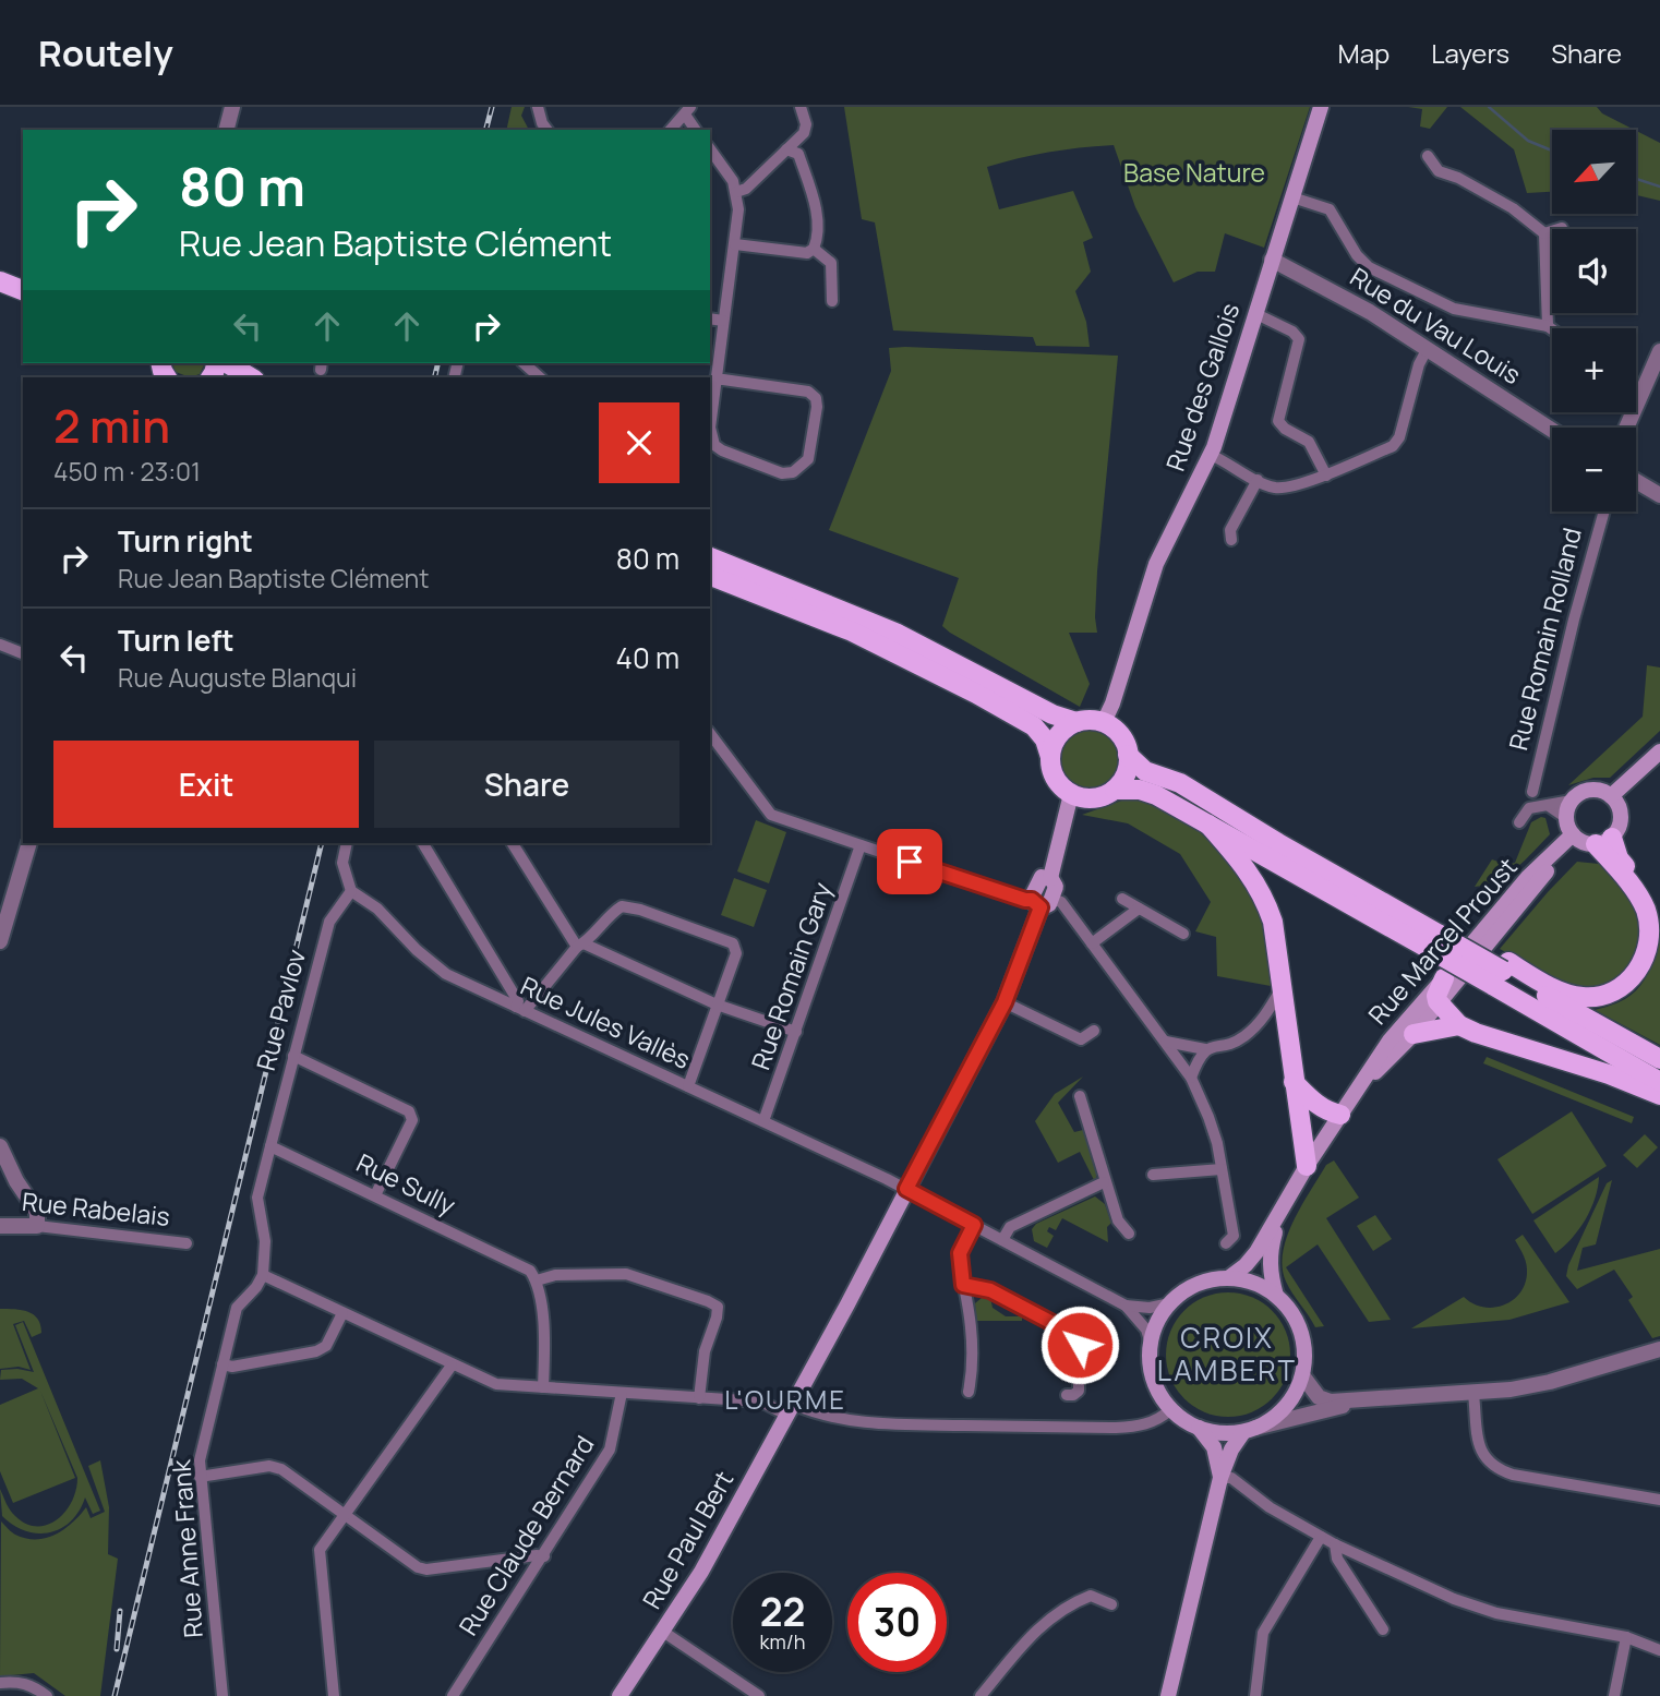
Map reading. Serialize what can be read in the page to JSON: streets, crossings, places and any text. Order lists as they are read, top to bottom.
{
  "streets": {
    "main road": ["Rue des Gallois", "Rue Marcel Proust", "Rue Paul Bert"],
    "street": [
      "Rue du Vau Louis",
      "Rue Romain Rolland",
      "Rue Romain Gary",
      "Rue Pavlov",
      "Rue Jules Vallès",
      "Rue Sully",
      "Rue Rabelais",
      "Rue Claude Bernard",
      "Rue Anne Frank"
    ]
  },
  "crossings": [
    ["Rue du Vau Louis", "Rue des Gallois"],
    ["Rue Romain Gary", "Rue Jules Vallès"],
    ["Rue Pavlov", "Rue Jules Vallès"],
    ["Rue Pavlov", "Rue Sully"],
    ["Rue Jules Vallès", "Rue Paul Bert"]
  ],
  "districts": ["CROIX LAMBERT", "L'OURME"],
  "parks": ["Base Nature"],
  "north": "bottom left",
  "page": {
    "header": "Routely",
    "nav": ["Map", "Layers", "Share"],
    "map_buttons": ["+", "−"],
    "turn": ["80 m", "Rue Jean Baptiste Clément"],
    "heading": ["2 min", "450 m · 23:01"],
    "list": [
      {
        "name": "Turn right",
        "note": "Rue Jean Baptiste Clément",
        "value": "80 m"
      },
      {
        "name": "Turn left",
        "note": "Rue Auguste Blanqui",
        "value": "40 m"
      }
    ],
    "buttons": ["Exit", "Share"],
    "speed": "22 km/h",
    "limit": "30"
  }
}
